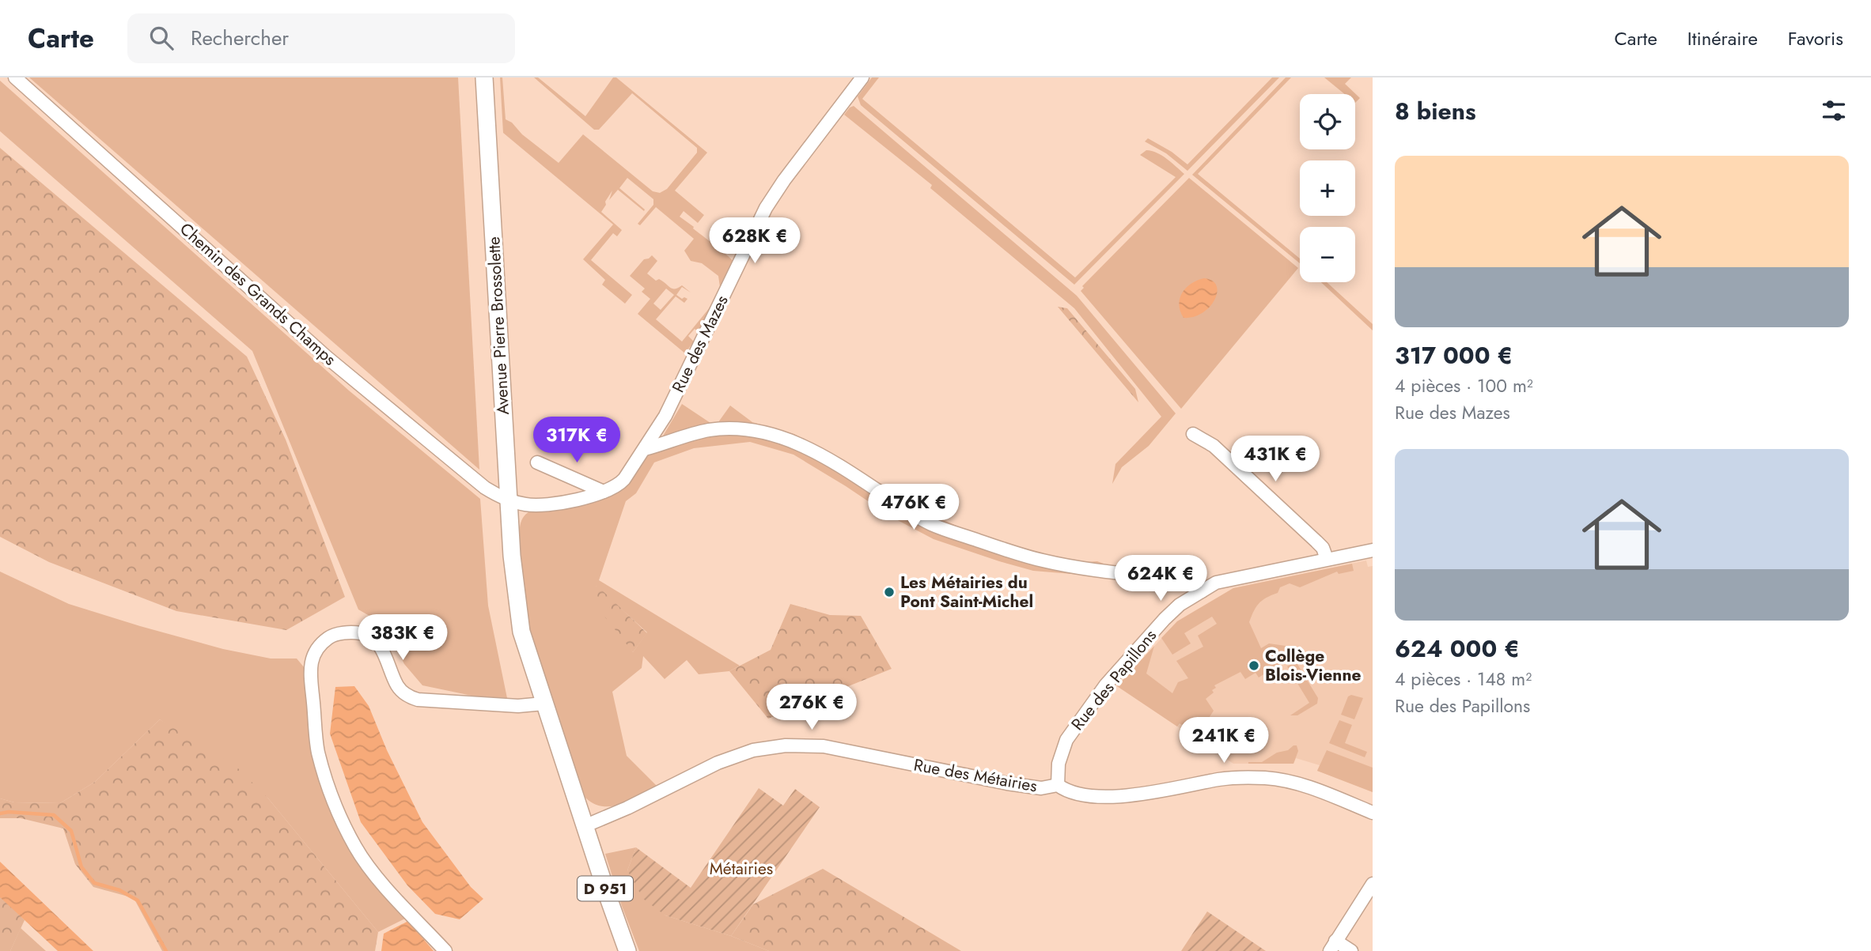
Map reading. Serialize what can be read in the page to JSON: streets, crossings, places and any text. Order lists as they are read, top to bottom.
{
  "streets": {
    "main road": ["Avenue Pierre Brossolette", "D 951"],
    "street": [
      "Chemin des Grands Champs",
      "Rue des Mazes",
      "Rue des Papillons",
      "Rue des Métairies"
    ]
  },
  "crossings": [
    ["Chemin des Grands Champs", "Avenue Pierre Brossolette"],
    ["Chemin des Grands Champs", "Rue des Mazes"],
    ["Avenue Pierre Brossolette", "Rue des Mazes"],
    ["Avenue Pierre Brossolette", "D 951"],
    ["Rue des Papillons", "Rue des Métairies"],
    ["Rue des Métairies", "D 951"]
  ],
  "parks": ["Métairies"],
  "places": ["Les Métairies du Pont Saint-Michel", "Collège Blois-Vienne"],
  "page": {
    "header": "Carte",
    "search": "Rechercher",
    "nav": ["Carte", "Itinéraire", "Favoris"],
    "heading": "8 biens",
    "map_buttons": ["+", "−"],
    "list": [
      {
        "name": "317 000 €",
        "note": "4 pièces · 100 m² · Rue des Mazes"
      },
      {
        "name": "624 000 €",
        "note": "4 pièces · 148 m² · Rue des Papillons"
      }
    ],
    "price": [
      "628K €",
      "317K €",
      "431K €",
      "476K €",
      "624K €",
      "383K €",
      "276K €",
      "241K €"
    ]
  }
}
